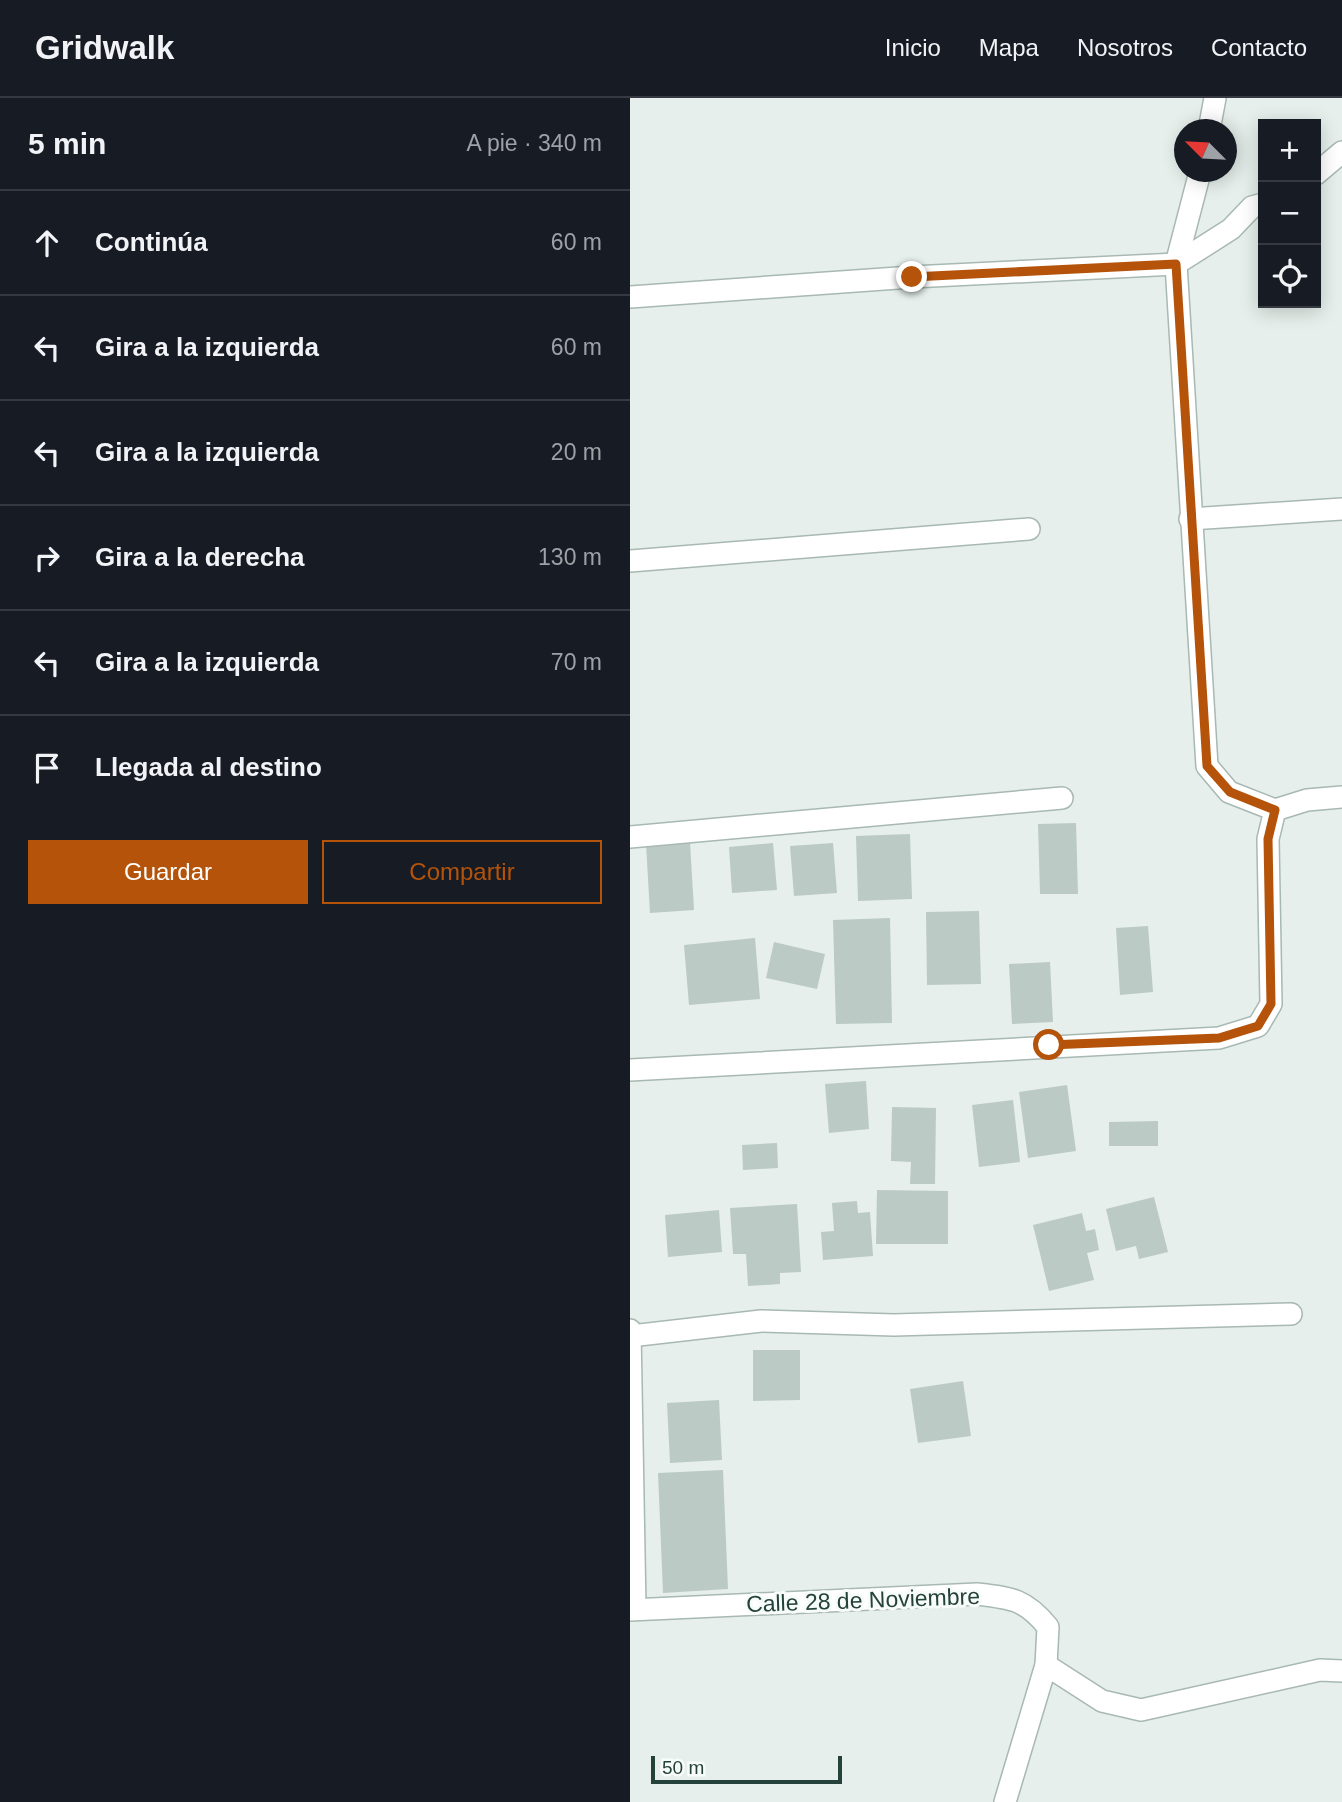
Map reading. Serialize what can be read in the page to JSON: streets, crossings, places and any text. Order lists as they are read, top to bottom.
{
  "streets": {
    "street": ["Calle 28 de Noviembre"]
  },
  "scale_bar": "50 m",
  "north": "top left",
  "page": {
    "header": "Gridwalk",
    "nav": [
      "Inicio",
      "Mapa",
      "Nosotros",
      "Contacto"
    ],
    "heading": ["5 min", "A pie · 340 m"],
    "map_buttons": ["+", "−"],
    "list": [
      ["Continúa", "60 m"],
      ["Gira a la izquierda", "60 m"],
      ["Gira a la izquierda", "20 m"],
      ["Gira a la derecha", "130 m"],
      ["Gira a la izquierda", "70 m"],
      "Llegada al destino"
    ],
    "buttons": ["Guardar", "Compartir"],
    "scale": "50 m"
  }
}
